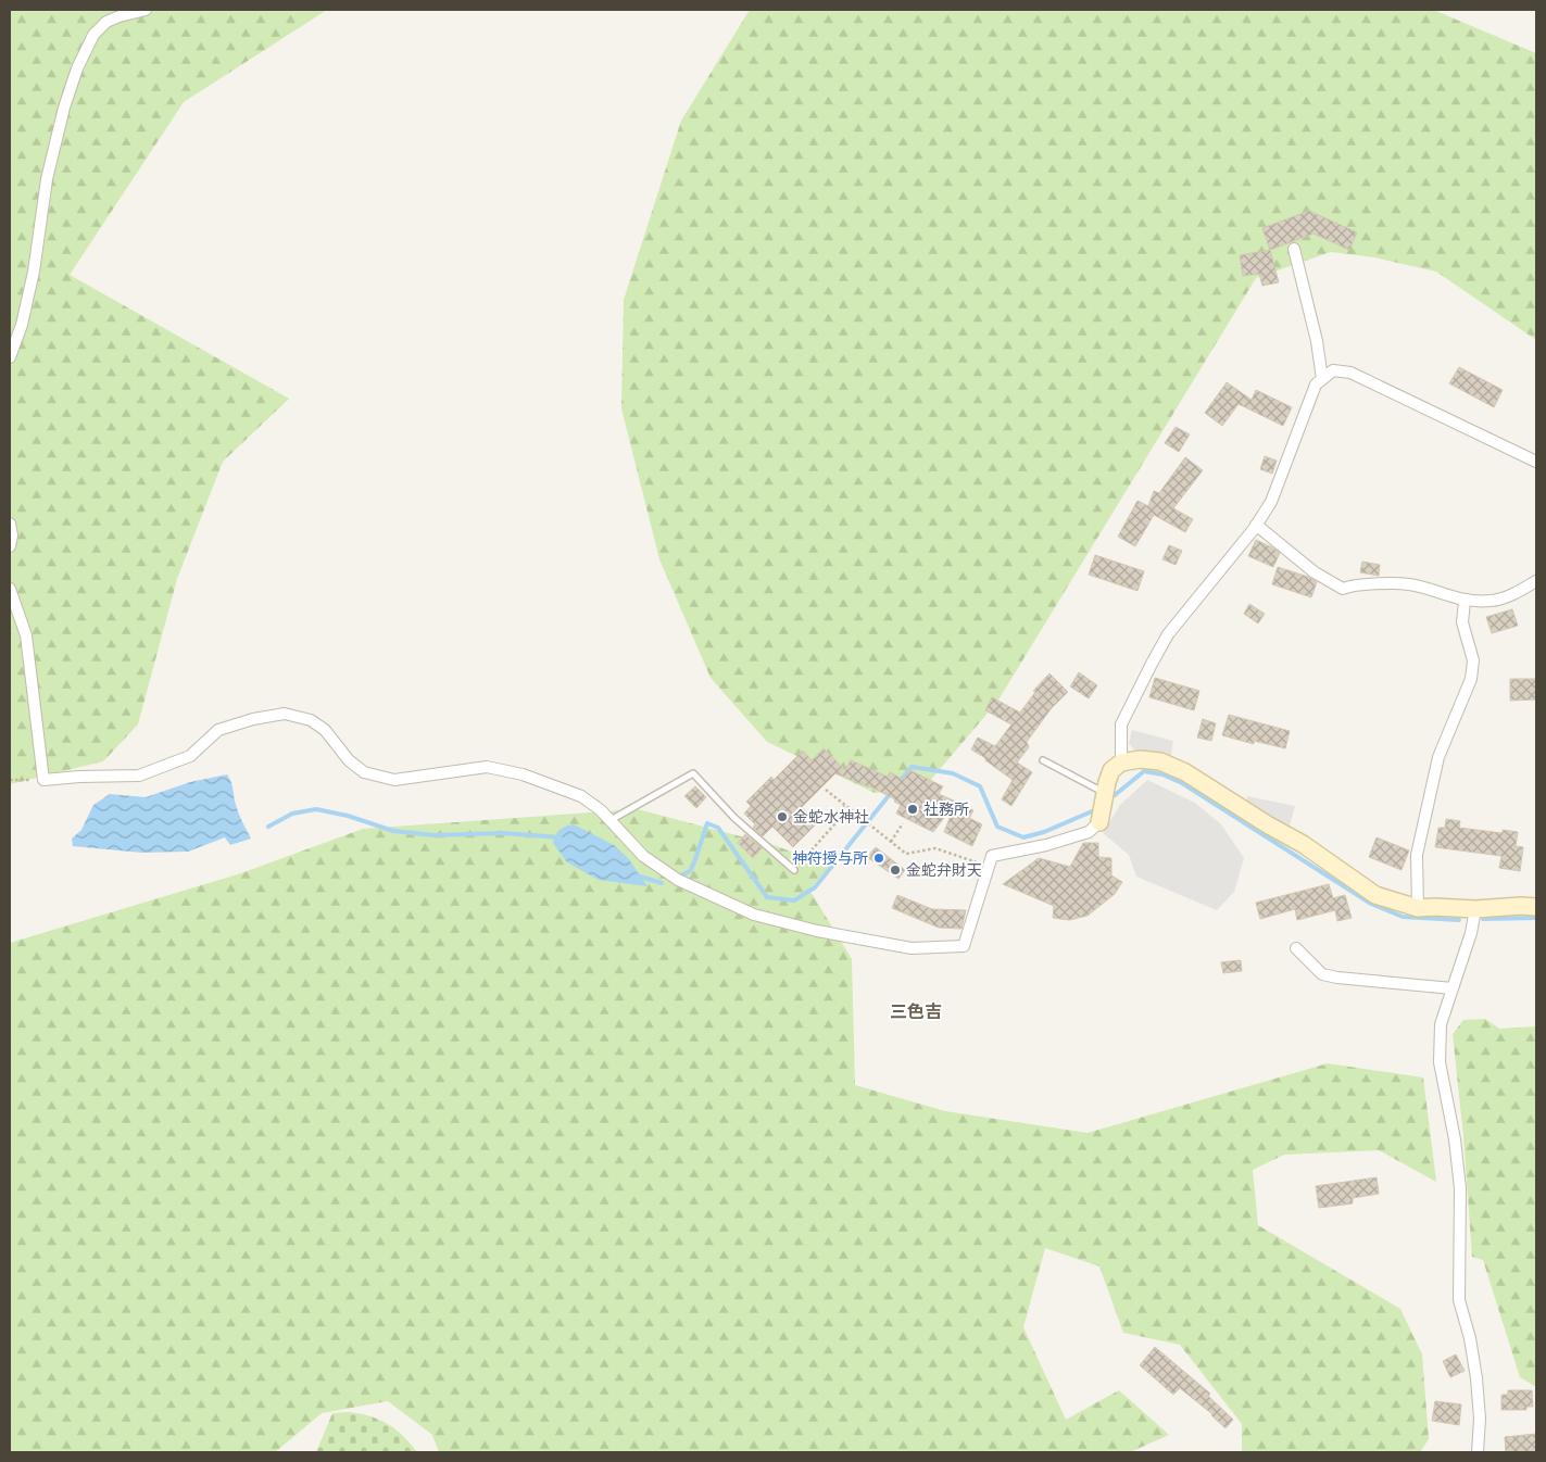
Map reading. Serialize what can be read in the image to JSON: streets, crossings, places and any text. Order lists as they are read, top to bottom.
{
  "districts": ["三色吉"],
  "places": [
    "社務所",
    "金蛇水神社",
    "神符授与所",
    "金蛇弁財天"
  ]
}
